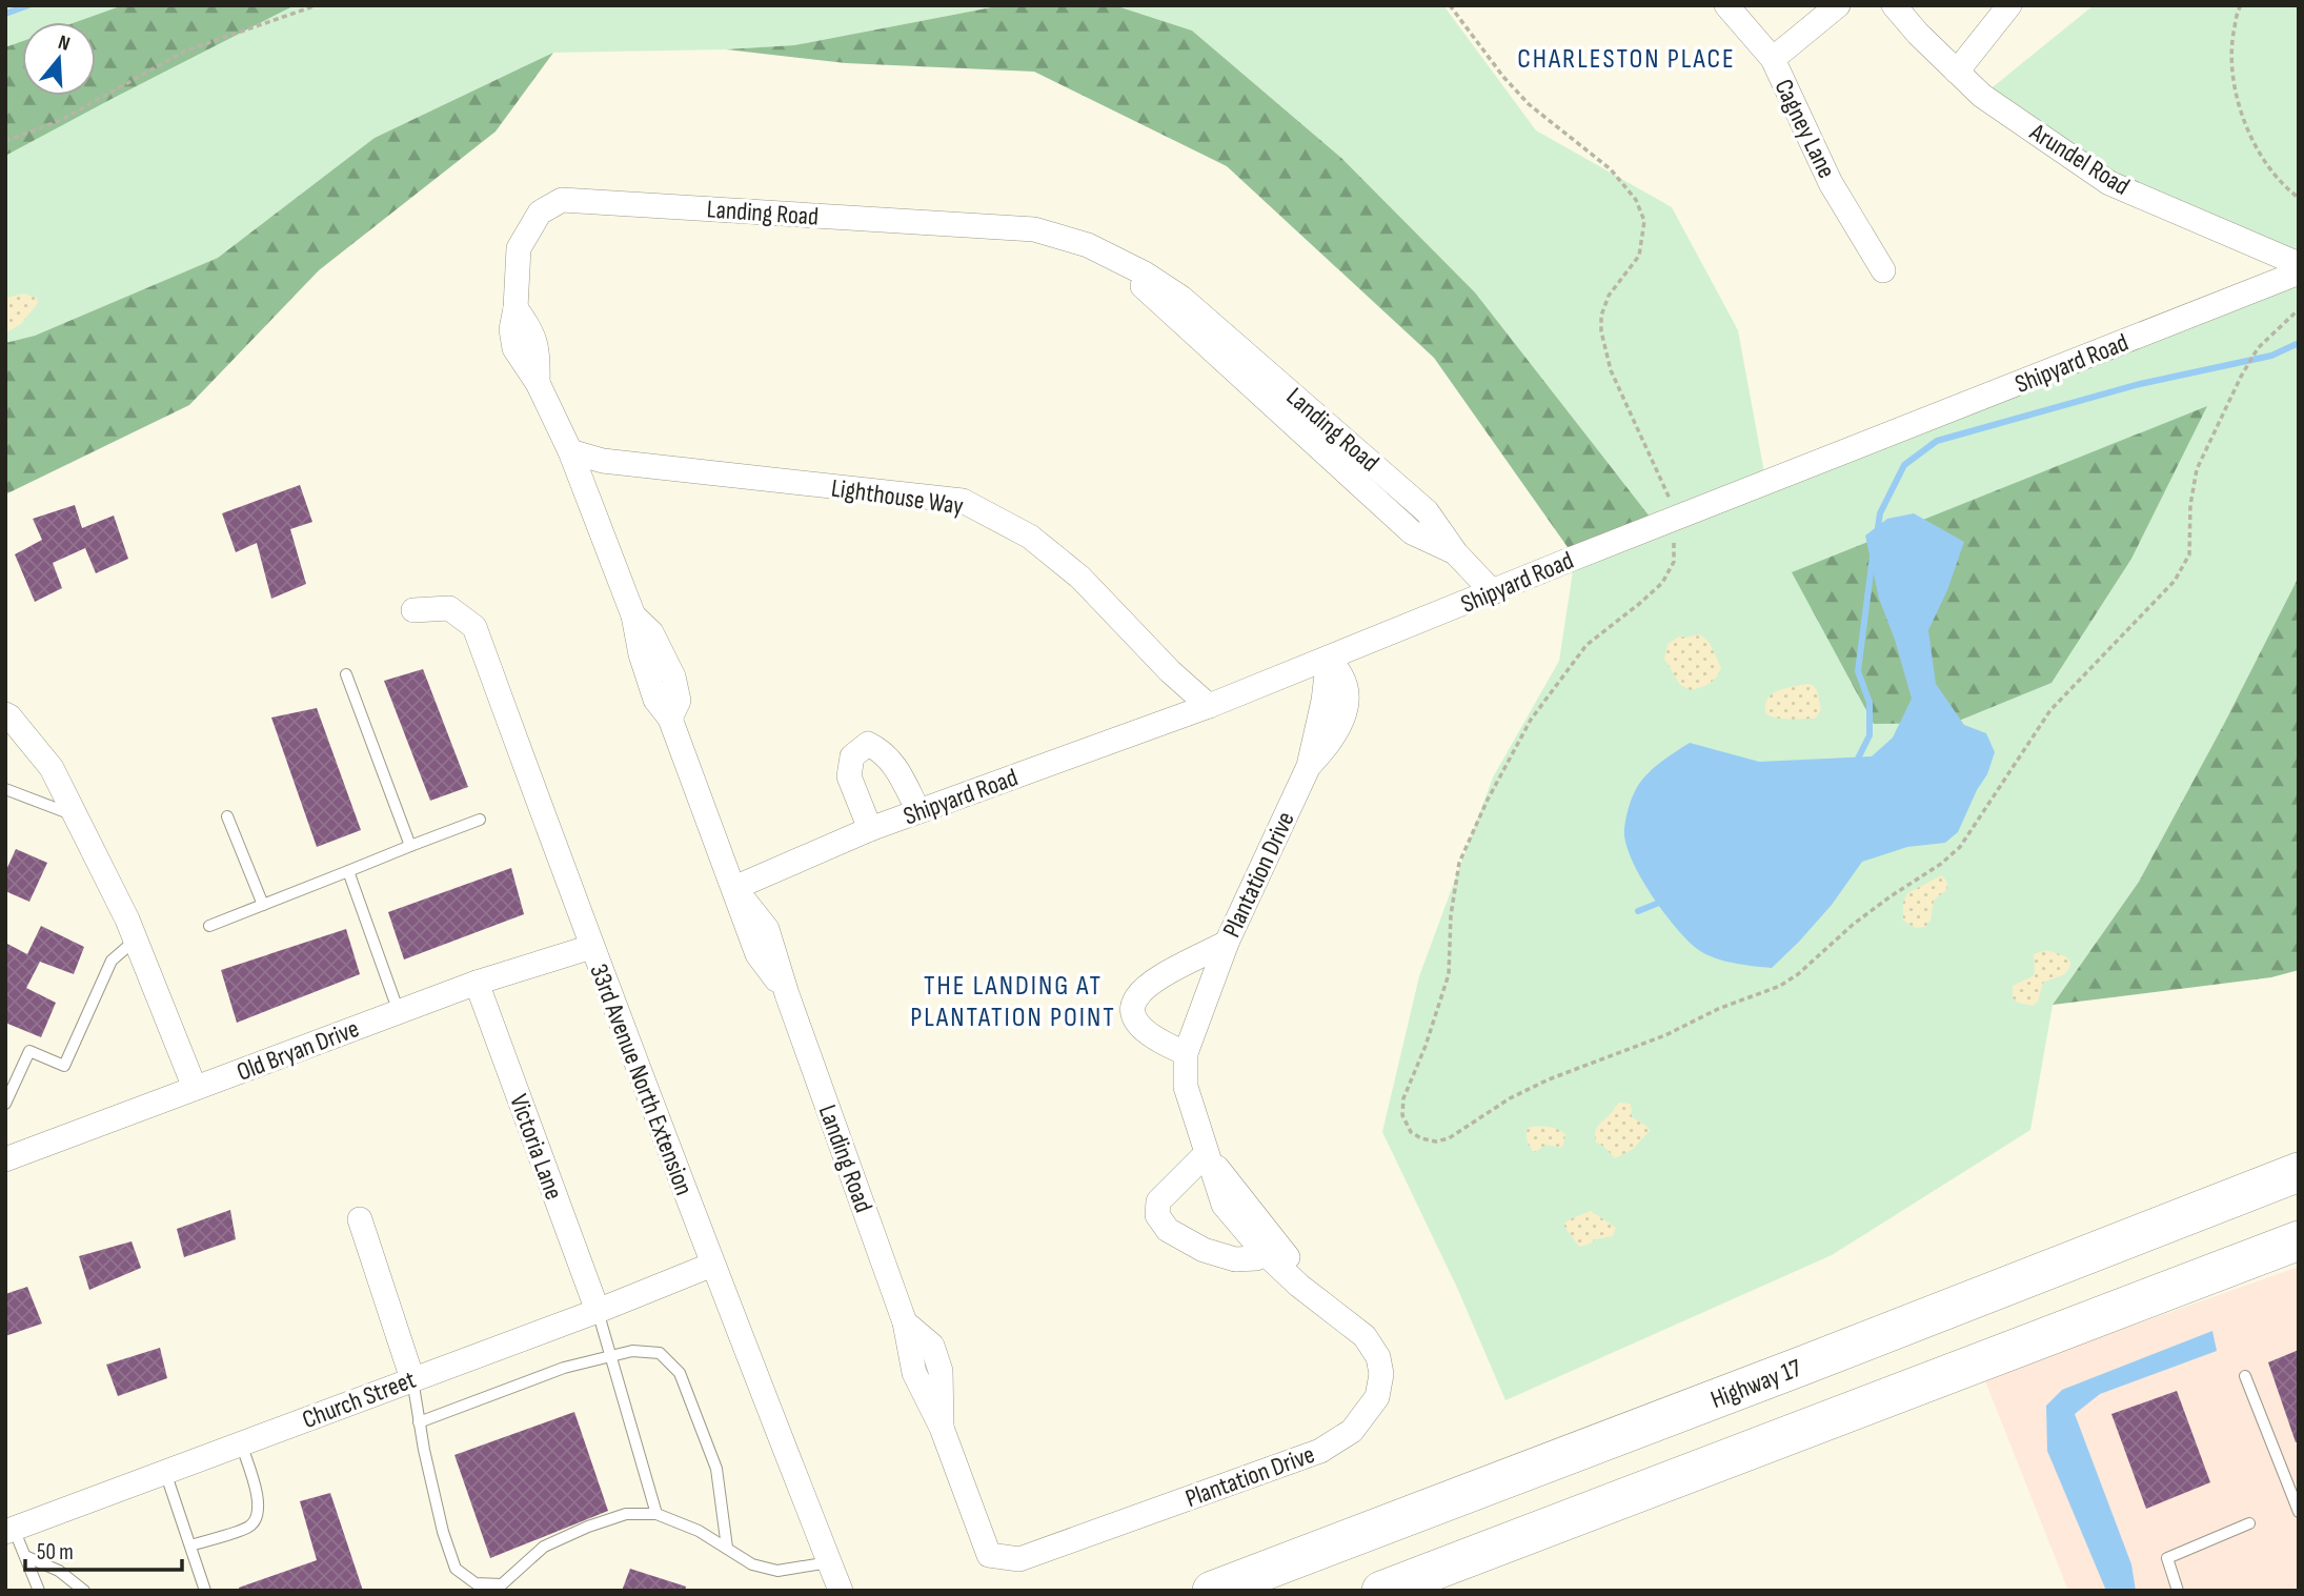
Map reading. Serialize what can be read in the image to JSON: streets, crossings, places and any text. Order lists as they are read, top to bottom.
{
  "streets": {
    "highway": ["Highway 17"],
    "street": [
      "Cagney Lane",
      "Arundel Road",
      "Landing Road",
      "Shipyard Road",
      "Lighthouse Way",
      "Plantation Drive",
      "Old Bryan Drive",
      "33rd Avenue North Extension",
      "Victoria Lane",
      "Church Street"
    ]
  },
  "crossings": [
    ["Landing Road", "Shipyard Road"],
    ["Landing Road", "Lighthouse Way"],
    ["Landing Road", "Plantation Drive"],
    ["Shipyard Road", "Lighthouse Way"],
    ["Shipyard Road", "Plantation Drive"],
    ["Old Bryan Drive", "33rd Avenue North Extension"],
    ["Old Bryan Drive", "Victoria Lane"],
    ["33rd Avenue North Extension", "Church Street"],
    ["Victoria Lane", "Church Street"]
  ],
  "districts": ["CHARLESTON PLACE", "THE LANDING AT PLANTATION POINT"],
  "scale_bar": "50 m",
  "north": "top"
}
